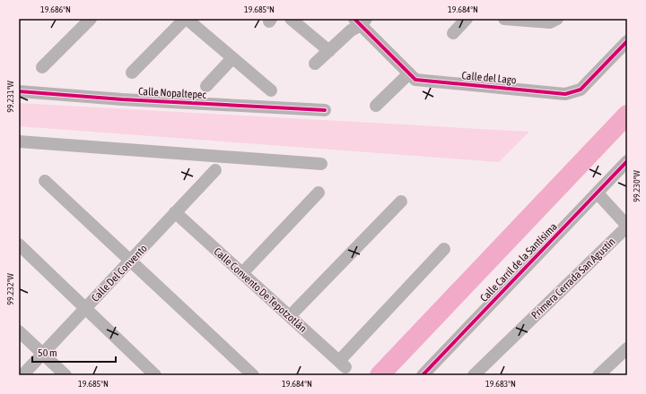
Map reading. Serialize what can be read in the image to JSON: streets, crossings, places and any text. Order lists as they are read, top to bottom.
{
  "streets": {
    "street": [
      "Calle del Lago",
      "Calle Nopaltepec",
      "Calle Carril de la Santísima",
      "Calle Del Convento",
      "Primera Cerrada San Agustín",
      "Calle Convento De Tepotzotlán"
    ]
  },
  "crossings": [
    ["Calle Del Convento", "Calle Convento De Tepotzotlán"]
  ],
  "scale_bar": "50 m",
  "coordinates": [
    "19.686°N",
    "19.685°N",
    "19.684°N",
    "99.231°W",
    "99.230°W",
    "99.232°W",
    "19.683°N"
  ]
}
